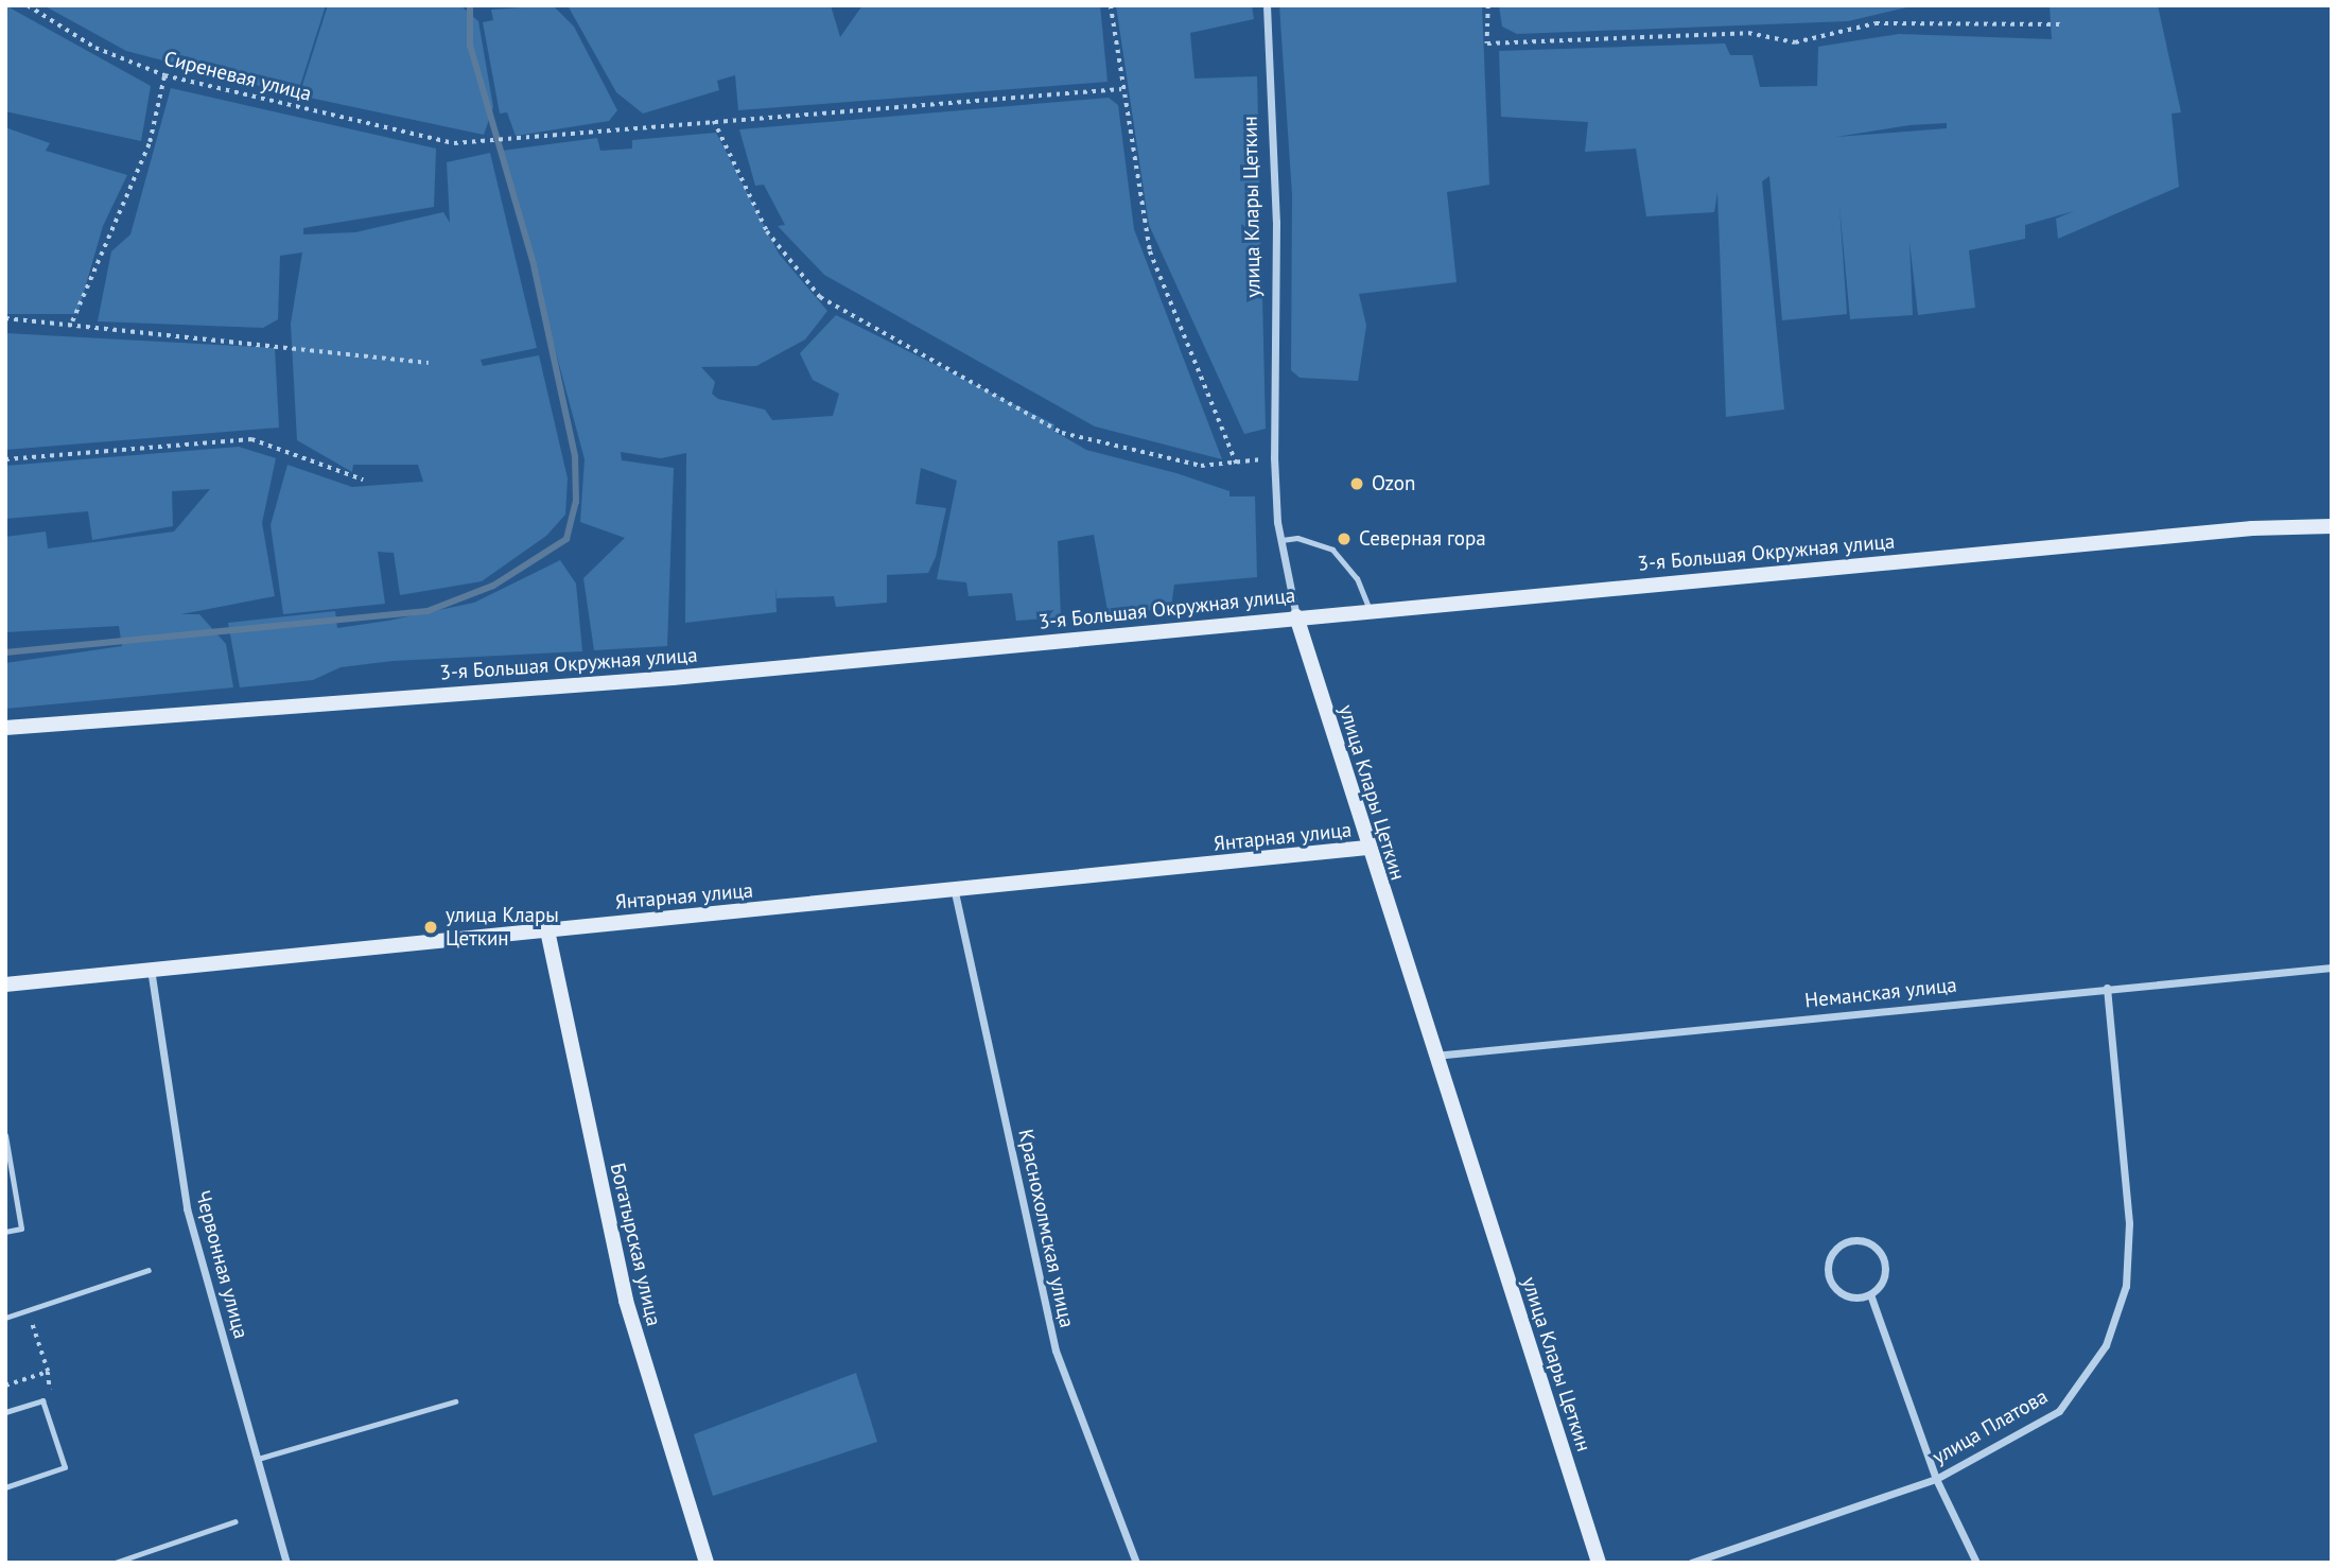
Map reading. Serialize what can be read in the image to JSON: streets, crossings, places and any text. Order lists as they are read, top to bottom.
{
  "streets": {
    "street": [
      "улица Клары Цеткин",
      "3-я Большая Окружная улица",
      "Янтарная улица",
      "Неманская улица",
      "Краснохолмская улица",
      "Богатырская улица",
      "Червонная улица",
      "улица Платова"
    ],
    "path": ["Сиреневая улица"]
  },
  "crossings": [
    ["улица Клары Цеткин", "3-я Большая Окружная улица"],
    ["улица Клары Цеткин", "Янтарная улица"],
    ["улица Клары Цеткин", "Неманская улица"],
    ["Янтарная улица", "Краснохолмская улица"],
    ["Янтарная улица", "Богатырская улица"],
    ["Янтарная улица", "Червонная улица"],
    ["Неманская улица", "улица Платова"]
  ],
  "places": ["Ozon", "Северная гора", "улица Клары Цеткин"]
}
